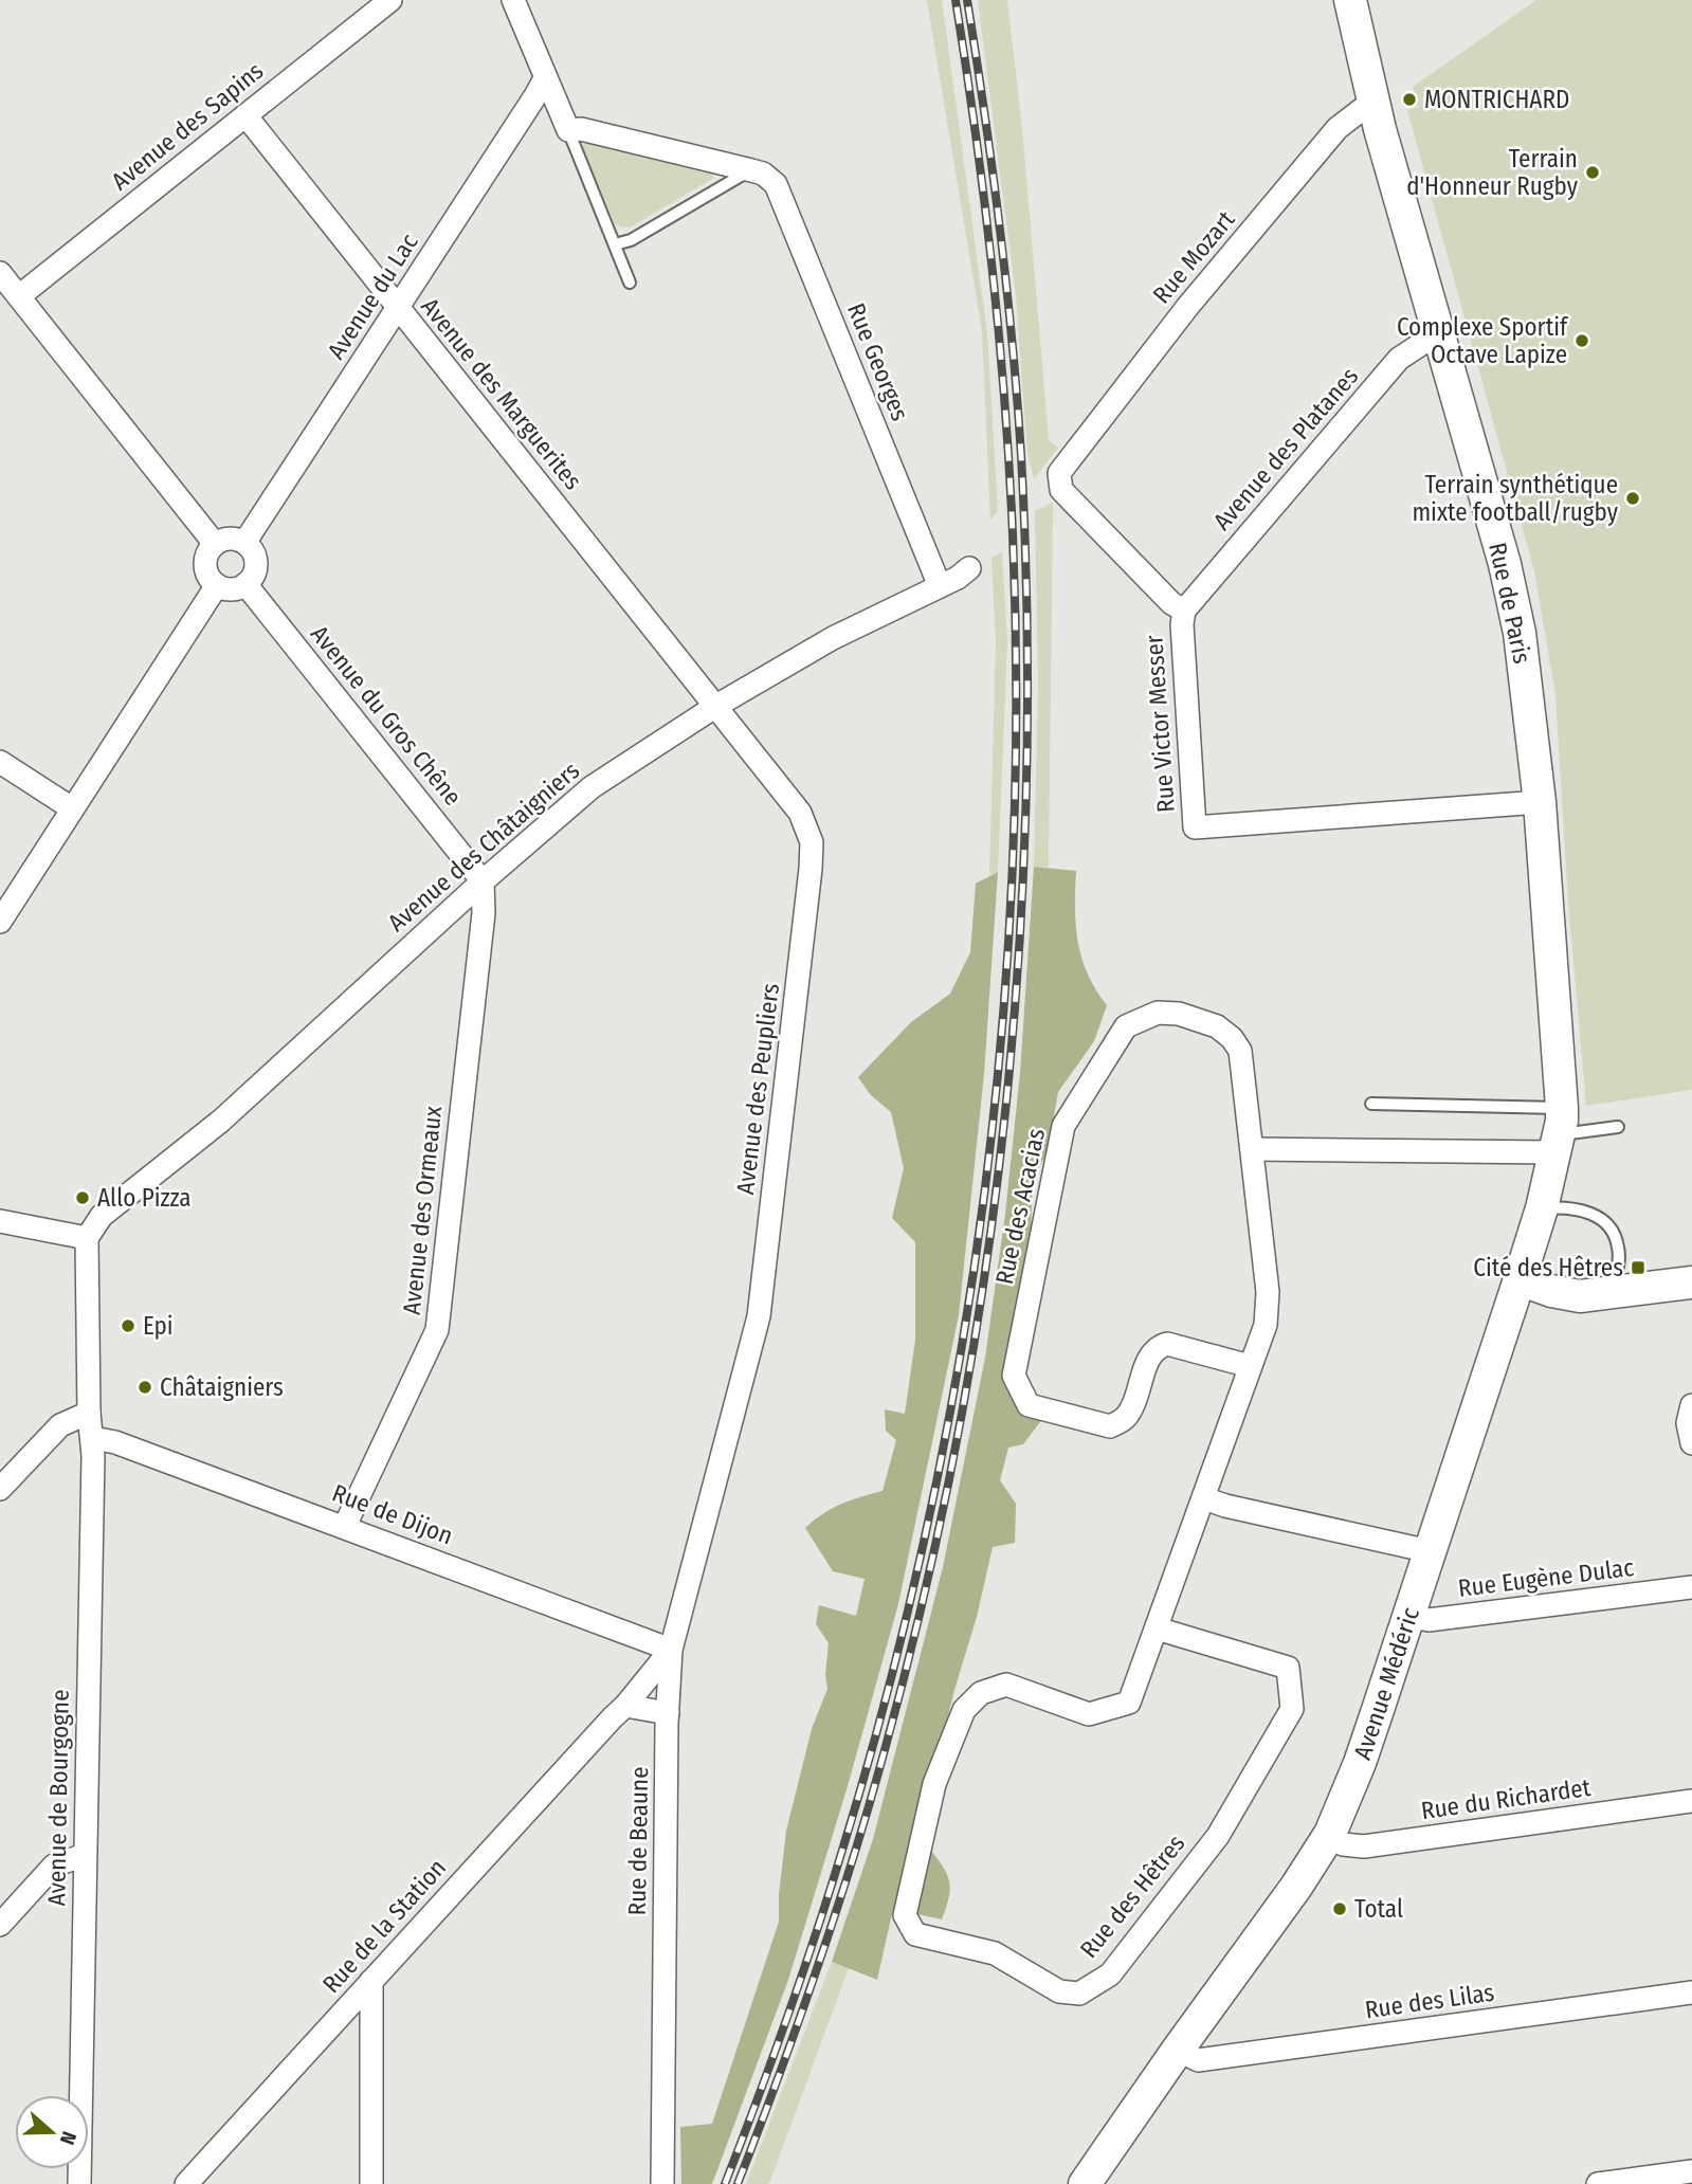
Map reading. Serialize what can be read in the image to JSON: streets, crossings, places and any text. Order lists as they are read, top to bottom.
{
  "streets": {
    "main road": ["Rue de Paris", "Avenue Médéric"],
    "street": [
      "Avenue des Sapins",
      "Rue Mozart",
      "Avenue du Lac",
      "Rue Georges",
      "Avenue des Marguerites",
      "Avenue des Platanes",
      "Avenue du Gros Chêne",
      "Rue Victor Messer",
      "Avenue des Châtaigniers",
      "Avenue des Peupliers",
      "Rue des Acacias",
      "Avenue des Ormeaux",
      "Rue de Dijon",
      "Rue Eugène Dulac",
      "Avenue de Bourgogne",
      "Rue du Richardet",
      "Rue de Beaune",
      "Rue des Hêtres",
      "Rue de la Station",
      "Rue des Lilas"
    ]
  },
  "crossings": [
    ["Avenue des Sapins", "Avenue des Marguerites"],
    ["Rue Mozart", "Rue de Paris"],
    ["Rue Mozart", "Rue Victor Messer"],
    ["Avenue du Lac", "Avenue des Marguerites"],
    ["Avenue du Lac", "Avenue du Gros Chêne"],
    ["Rue Georges", "Avenue des Châtaigniers"],
    ["Avenue des Marguerites", "Avenue des Châtaigniers"],
    ["Avenue des Marguerites", "Avenue des Peupliers"],
    ["Avenue des Platanes", "Rue de Paris"],
    ["Avenue des Platanes", "Rue Victor Messer"],
    ["Rue de Paris", "Rue Victor Messer"],
    ["Rue de Paris", "Avenue Médéric"],
    ["Avenue du Gros Chêne", "Avenue des Châtaigniers"],
    ["Avenue du Gros Chêne", "Avenue des Ormeaux"],
    ["Avenue des Châtaigniers", "Avenue des Peupliers"],
    ["Avenue des Châtaigniers", "Avenue des Ormeaux"],
    ["Avenue des Châtaigniers", "Avenue de Bourgogne"],
    ["Avenue des Peupliers", "Rue de Beaune"],
    ["Rue des Acacias", "Rue des Hêtres"],
    ["Avenue des Ormeaux", "Rue de Dijon"],
    ["Rue de Dijon", "Avenue de Bourgogne"],
    ["Rue de Dijon", "Rue de Beaune"],
    ["Rue de Dijon", "Rue de la Station"],
    ["Rue Eugène Dulac", "Avenue Médéric"],
    ["Avenue Médéric", "Rue du Richardet"],
    ["Avenue Médéric", "Rue des Lilas"],
    ["Rue de Beaune", "Rue de la Station"]
  ],
  "places": {
    "other": [
      "MONTRICHARD",
      "Terrain d'Honneur Rugby",
      "Complexe Sportif Octave Lapize",
      "Terrain synthétique mixte football/rugby",
      "Allo Pizza",
      "Epi",
      "Châtaigniers",
      "Total"
    ],
    "transit": ["Cité des Hêtres"]
  },
  "north": "right"
}
